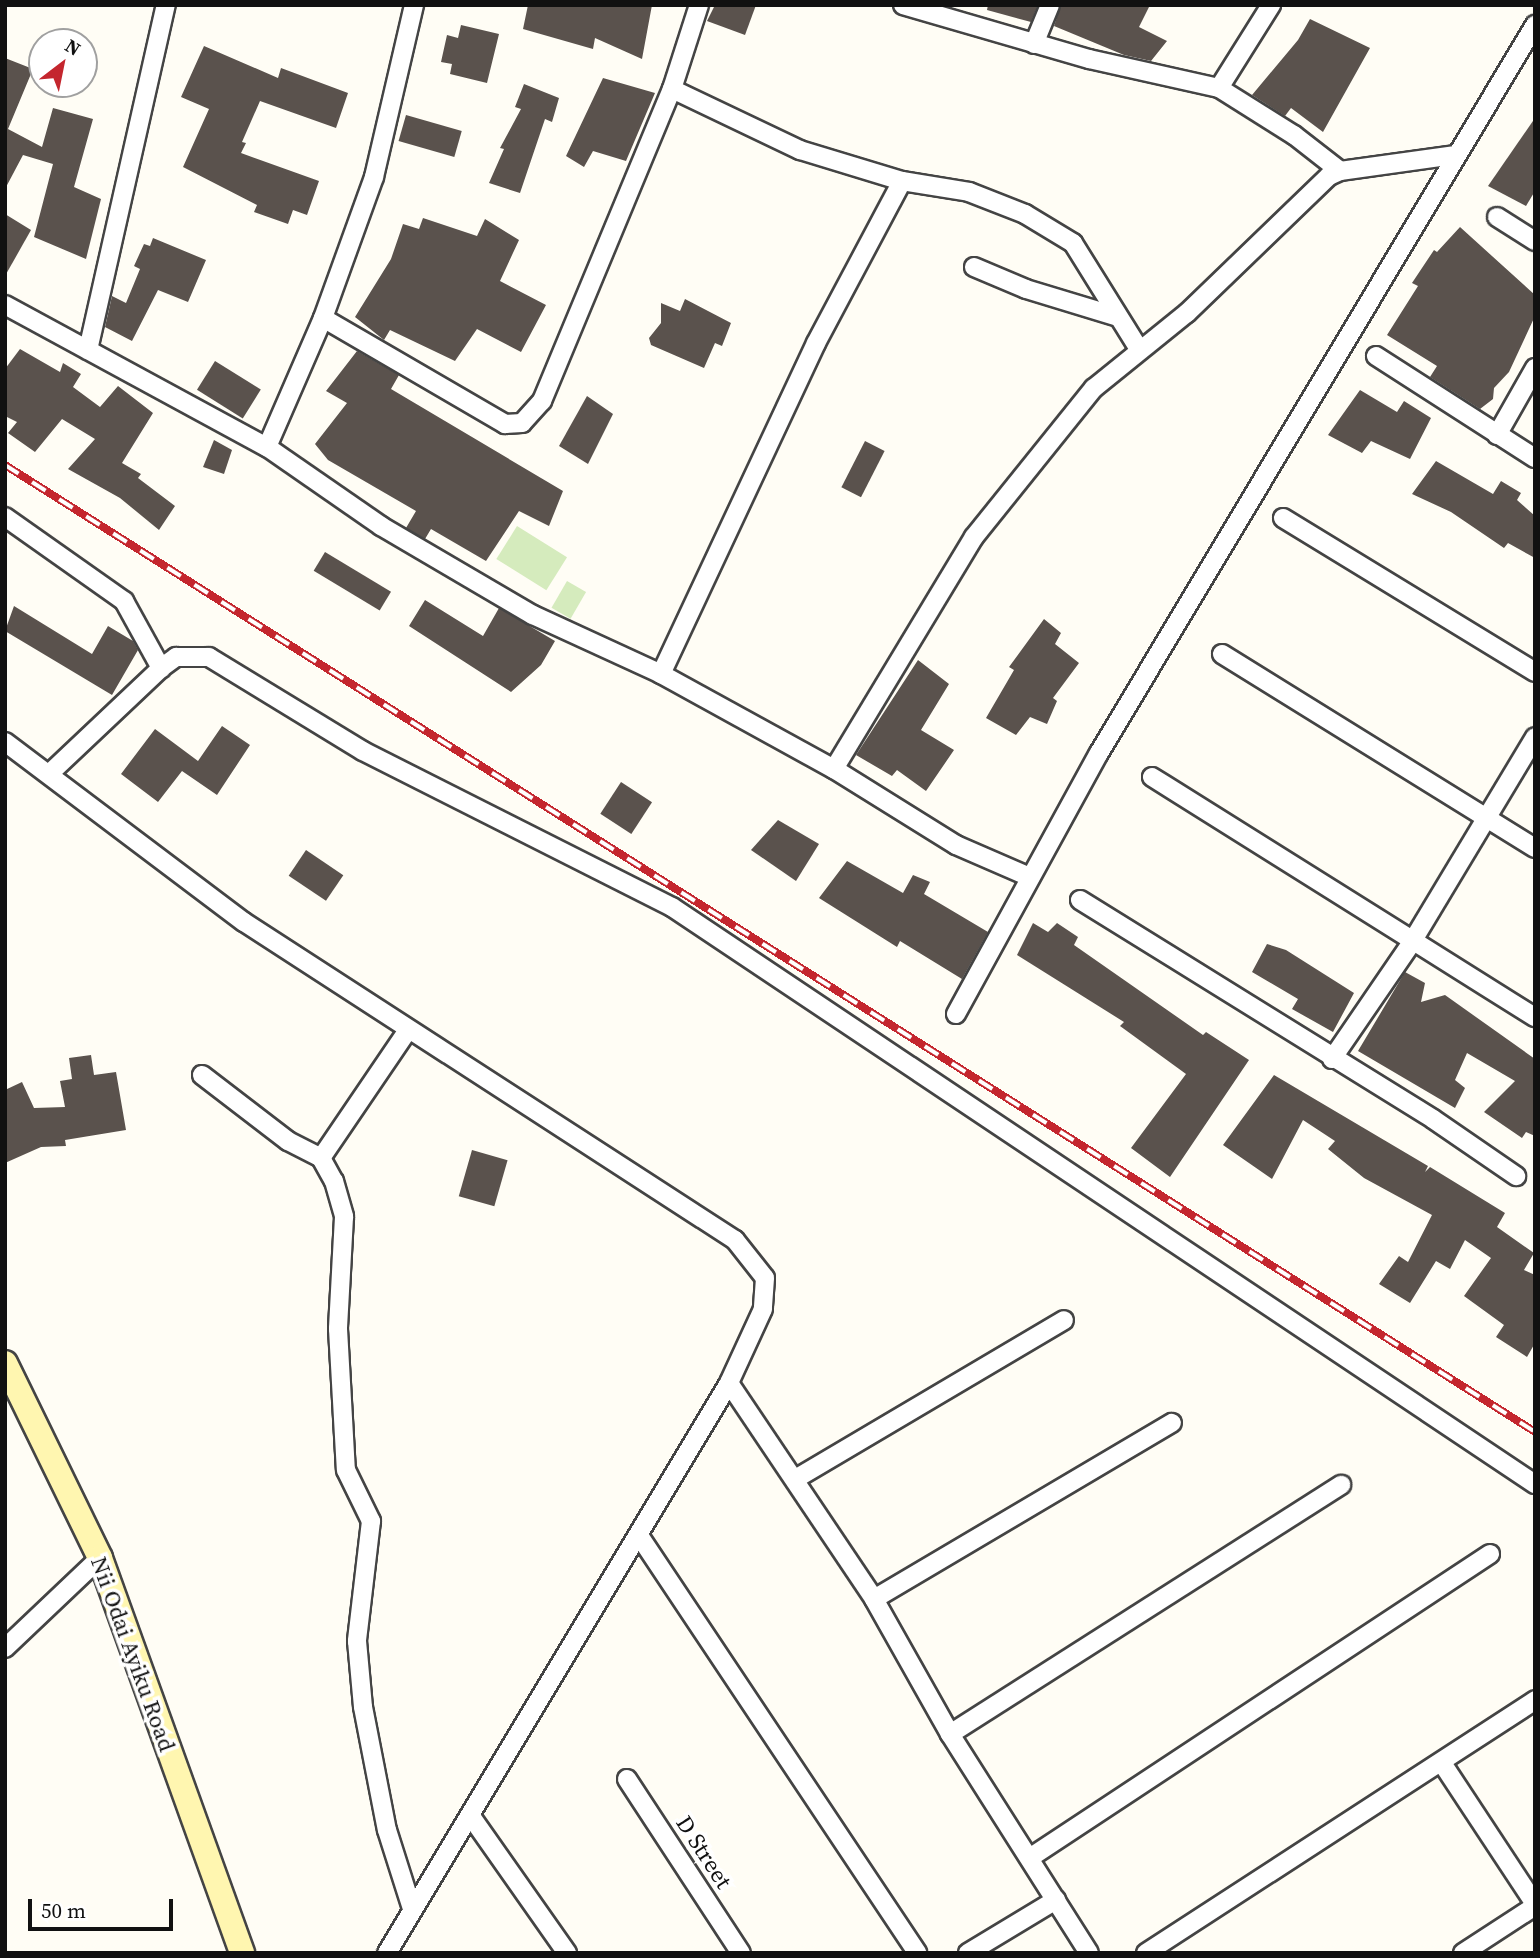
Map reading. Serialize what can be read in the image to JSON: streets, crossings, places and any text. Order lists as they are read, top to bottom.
{
  "streets": {
    "street": ["Nii Odai Ayiku Road", "D Street"]
  },
  "scale_bar": "50 m",
  "north": "top right"
}
